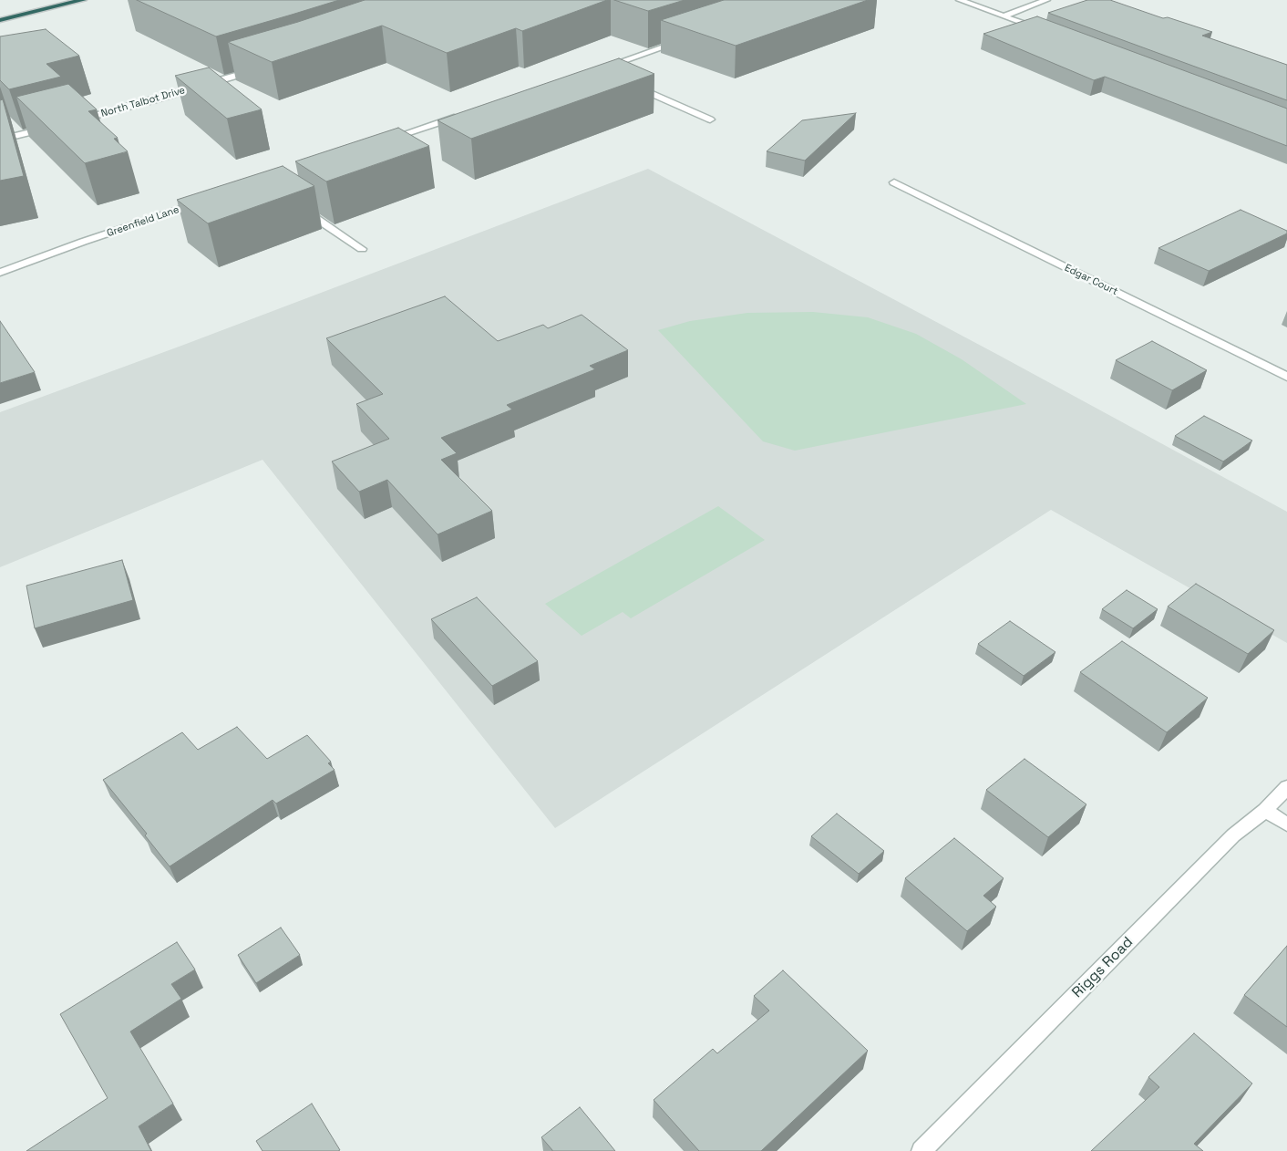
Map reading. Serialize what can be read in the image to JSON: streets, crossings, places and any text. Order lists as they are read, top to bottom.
{
  "streets": {
    "street": [
      "North Talbot Drive",
      "Greenfield Lane",
      "Edgar Court",
      "Riggs Road"
    ]
  }
}
